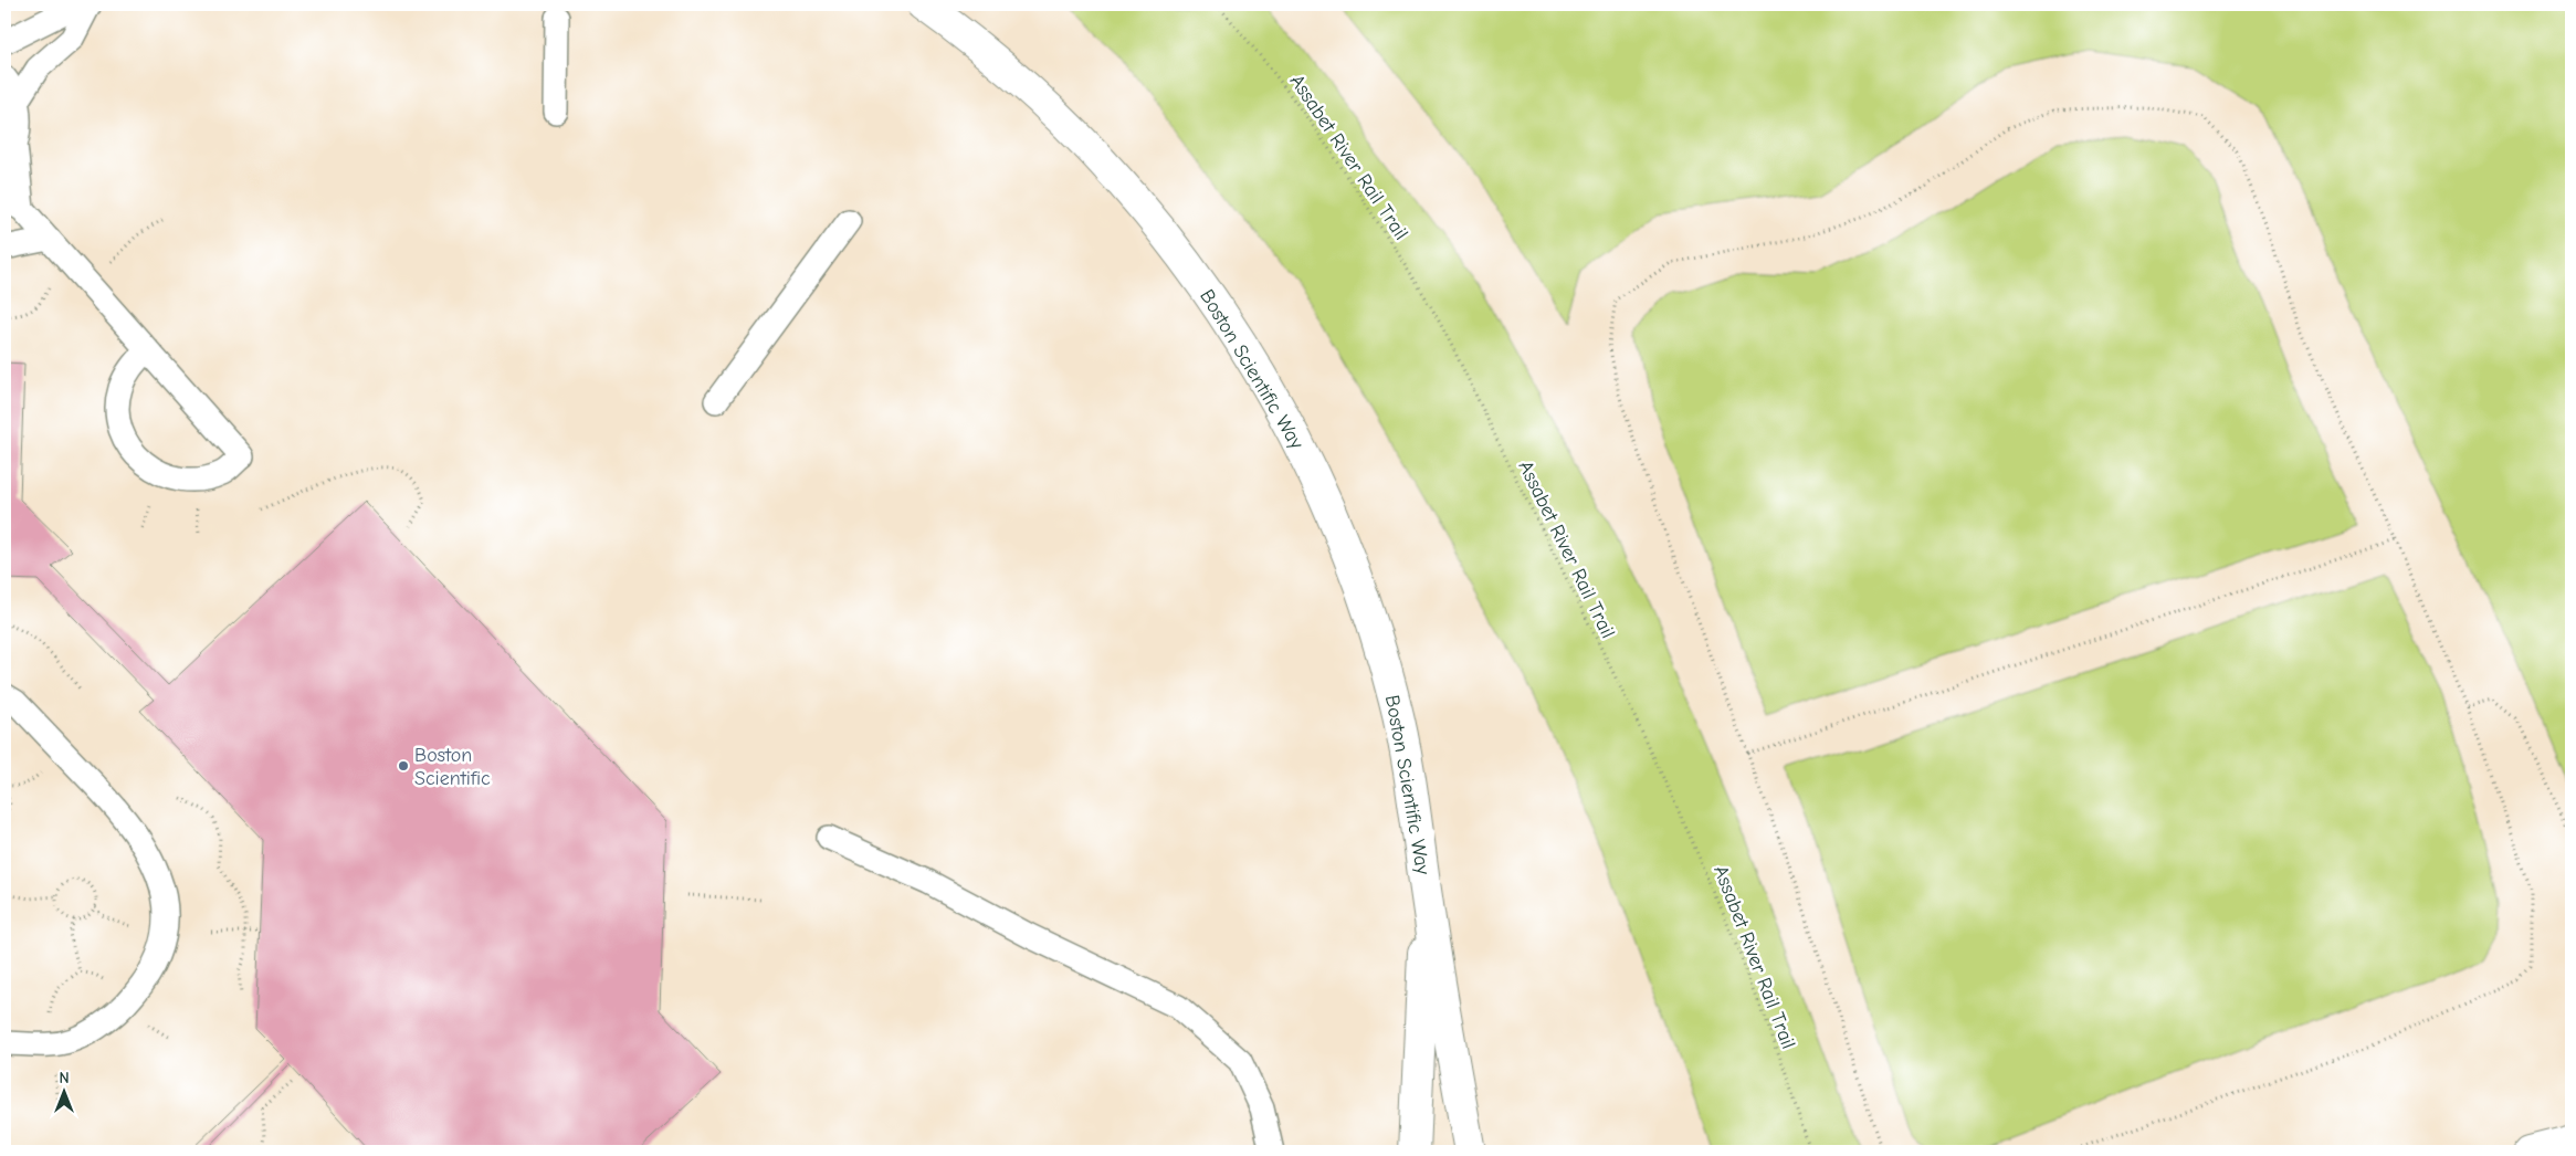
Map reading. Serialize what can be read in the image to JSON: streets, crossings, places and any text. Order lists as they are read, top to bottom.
{
  "streets": {
    "street": ["Boston Scientific Way"],
    "path": ["Assabet River Rail Trail"]
  },
  "places": ["Boston Scientific"],
  "north": "top"
}
